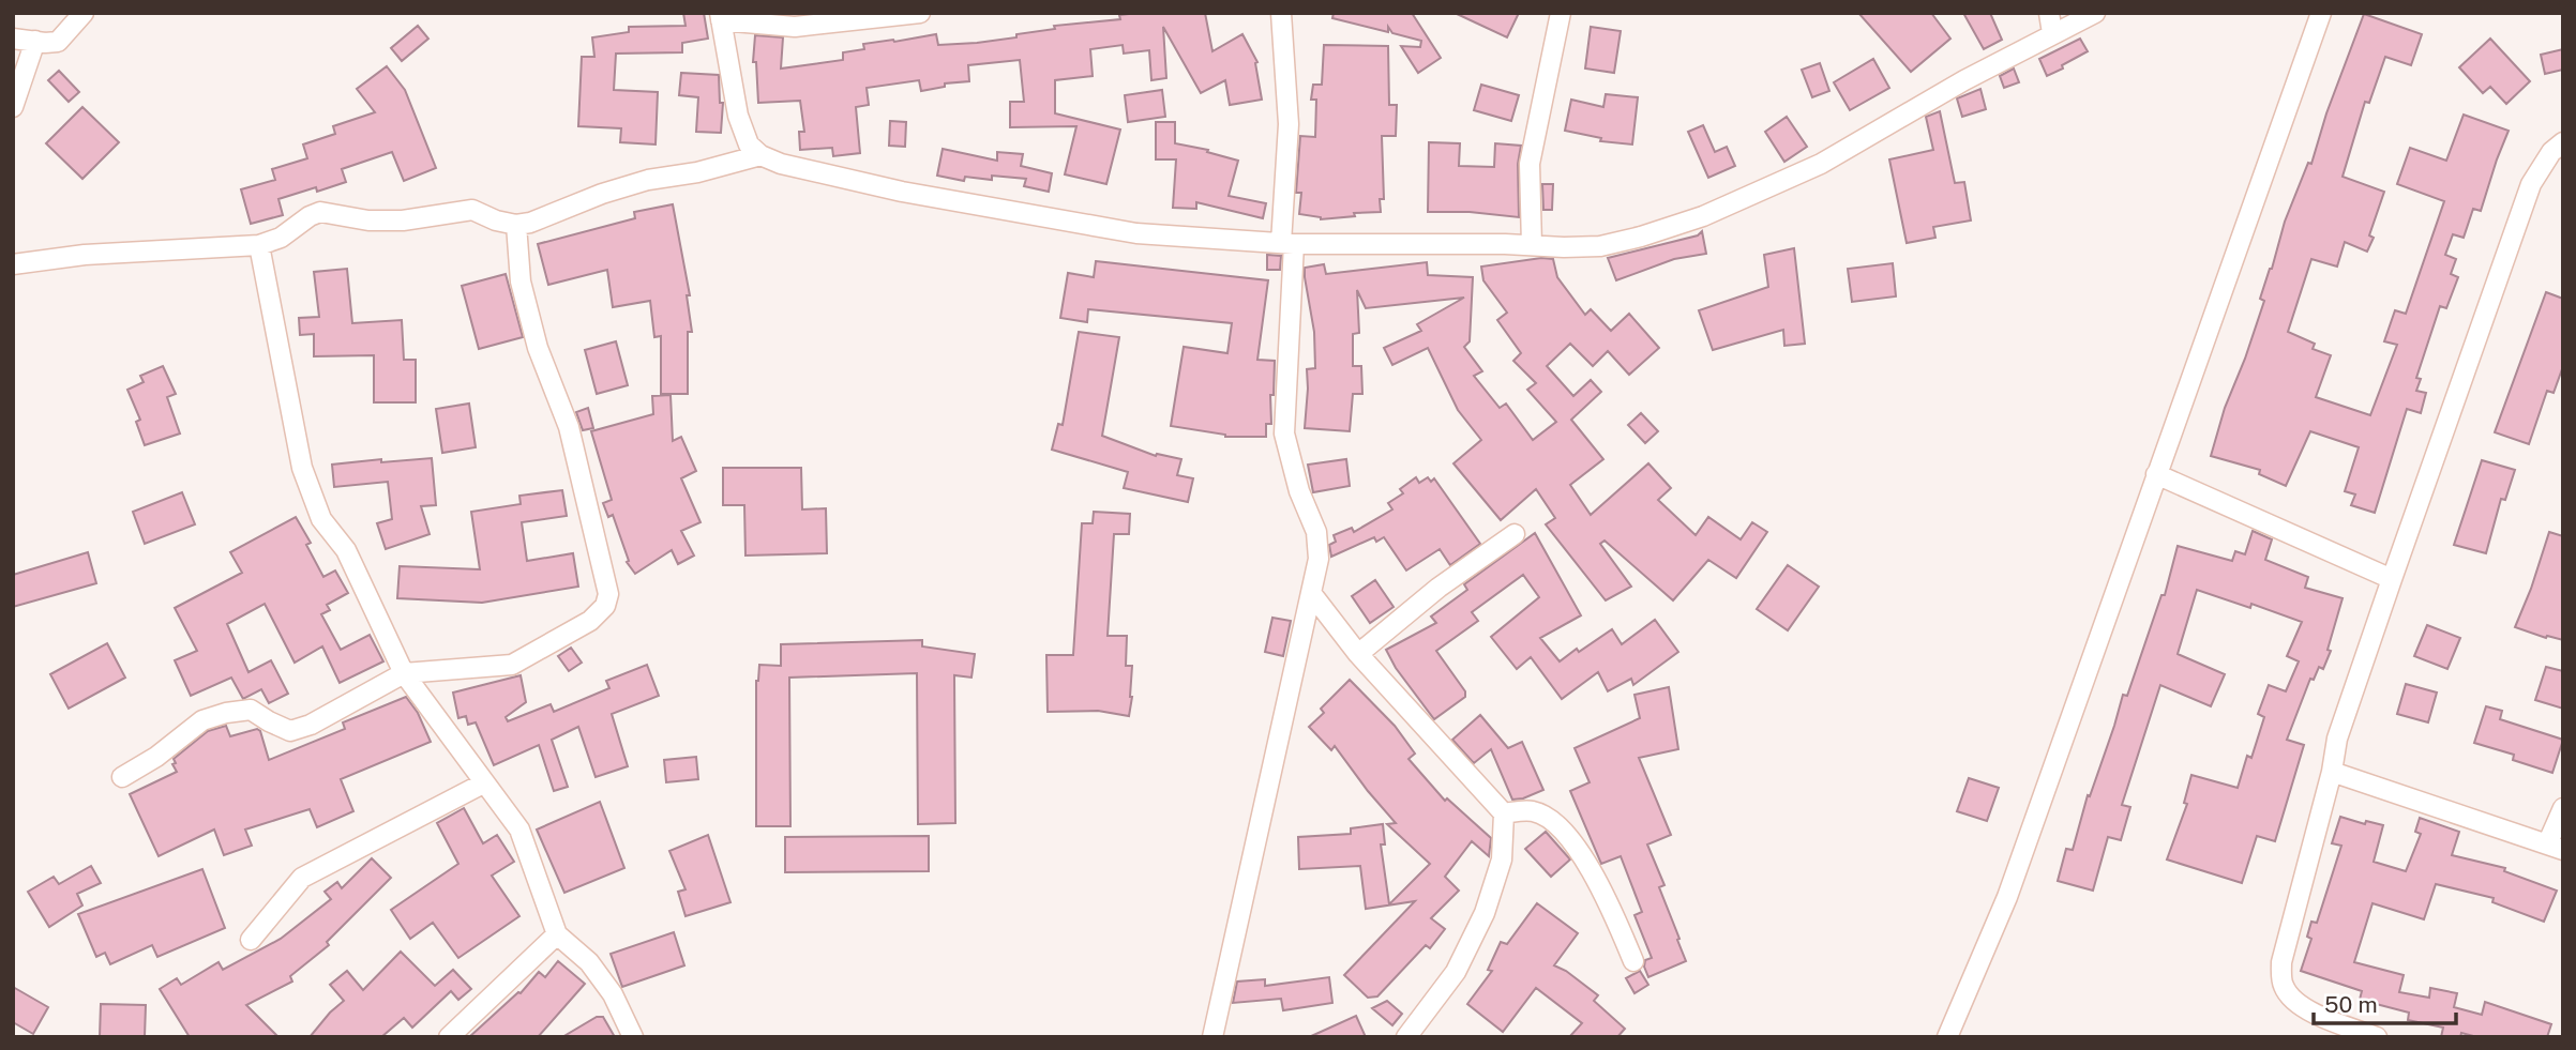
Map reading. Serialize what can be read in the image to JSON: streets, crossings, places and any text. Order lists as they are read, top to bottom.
{
  "scale_bar": "50 m"
}
